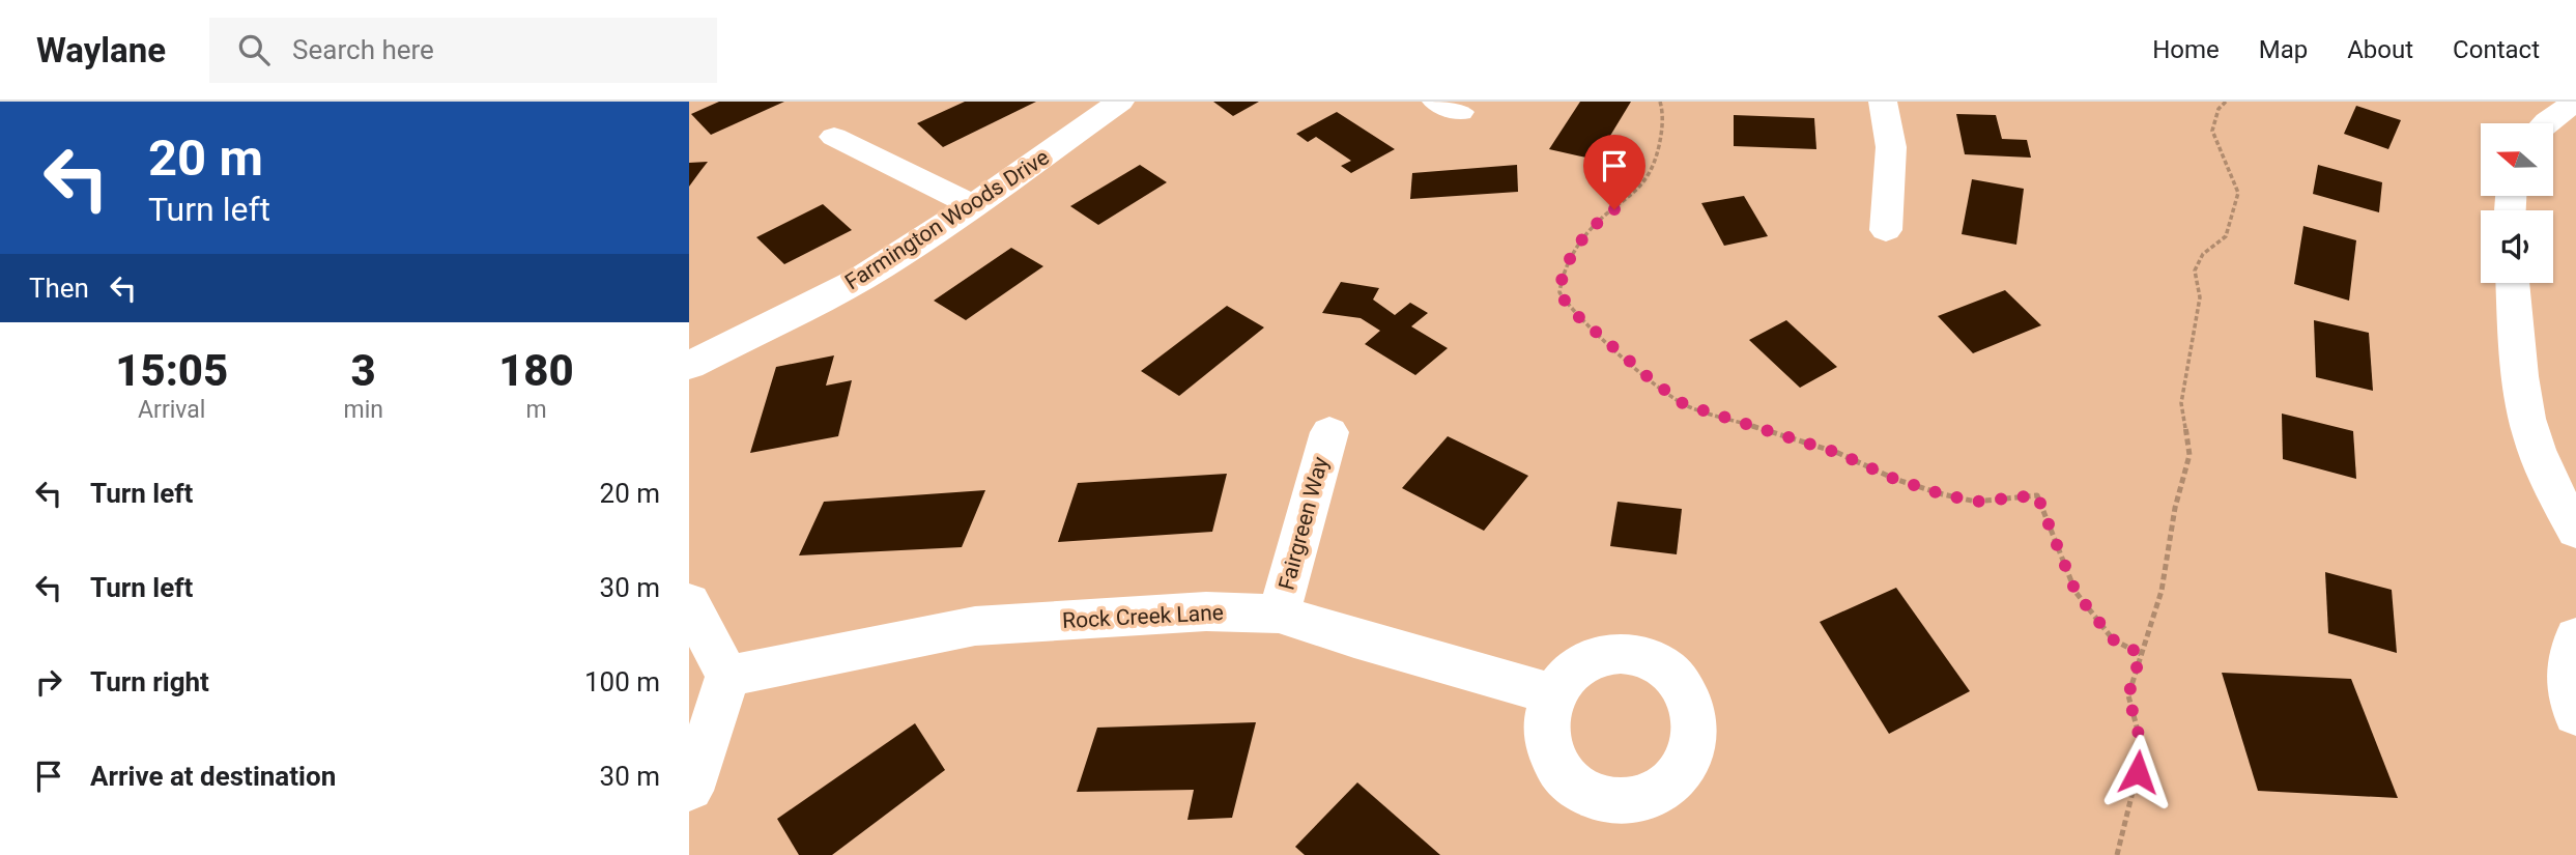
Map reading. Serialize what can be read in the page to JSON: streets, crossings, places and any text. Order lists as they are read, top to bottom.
{
  "streets": {
    "street": ["Farmington Woods Drive", "Fairgreen Way", "Rock Creek Lane"]
  },
  "crossings": [
    ["Fairgreen Way", "Rock Creek Lane"]
  ],
  "north": "left",
  "page": {
    "header": "Waylane",
    "search": "Search here",
    "nav": [
      "Home",
      "Map",
      "About",
      "Contact"
    ],
    "turn": ["20 m", "Turn left"],
    "then": "Then",
    "eta": [
      "15:05",
      "Arrival",
      "3",
      "min",
      "180",
      "m"
    ],
    "list": [
      {
        "name": "Turn left",
        "value": "20 m"
      },
      {
        "name": "Turn left",
        "value": "30 m"
      },
      {
        "name": "Turn right",
        "value": "100 m"
      },
      {
        "name": "Arrive at destination",
        "value": "30 m"
      }
    ]
  }
}
